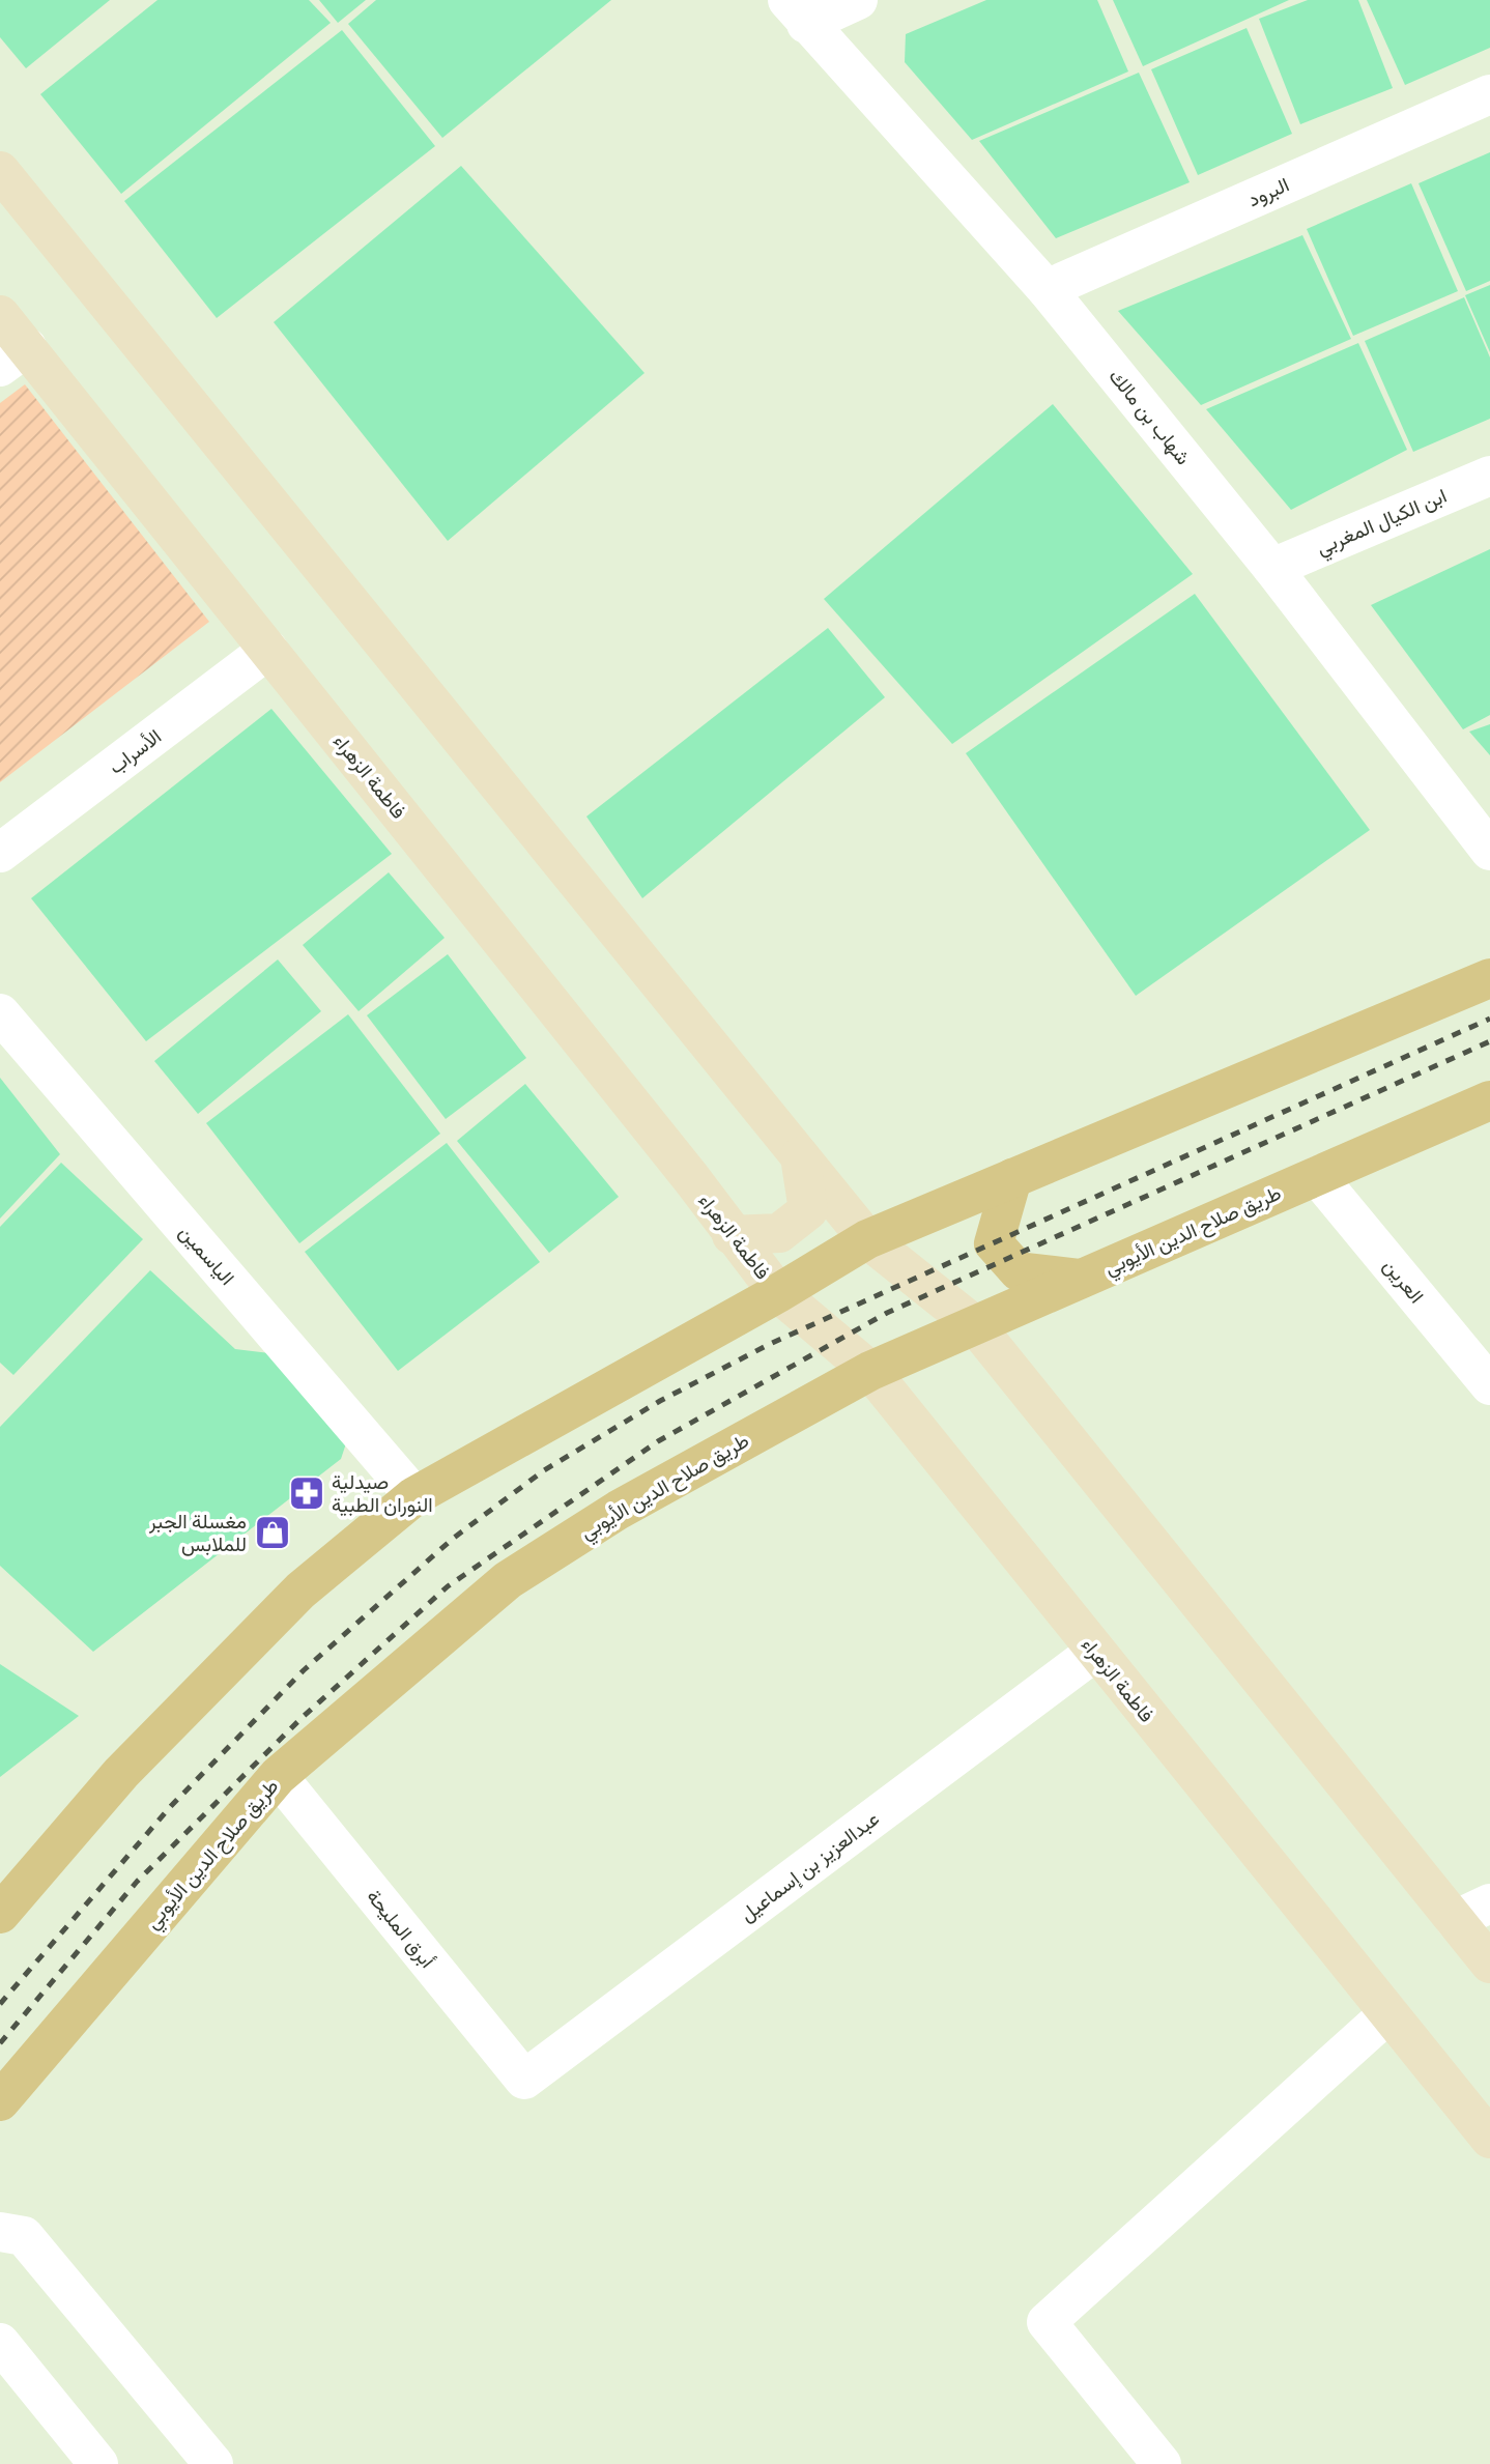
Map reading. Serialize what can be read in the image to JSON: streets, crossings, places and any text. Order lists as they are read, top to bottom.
{
  "streets": {
    "main road": ["فاطمة الزهراء", "طريق صلاح الدين الأيوبي"],
    "street": [
      "البرود",
      "شهاب بن مالك",
      "ابن الكيال المغربي",
      "الأسراب",
      "الياسمين",
      "العرين",
      "عبدالعزيز بن إسماعيل",
      "أبرق المليحة"
    ]
  },
  "crossings": [
    ["البرود", "شهاب بن مالك"],
    ["شهاب بن مالك", "ابن الكيال المغربي"],
    ["الأسراب", "فاطمة الزهراء"],
    ["فاطمة الزهراء", "طريق صلاح الدين الأيوبي"],
    ["فاطمة الزهراء", "عبدالعزيز بن إسماعيل"],
    ["طريق صلاح الدين الأيوبي", "العرين"],
    ["طريق صلاح الدين الأيوبي", "أبرق المليحة"],
    ["عبدالعزيز بن إسماعيل", "أبرق المليحة"]
  ],
  "places": {
    "pharmacy": ["صيدلية النوران الطبية"],
    "shop": ["مغسلة الجبر للملابس"]
  }
}
